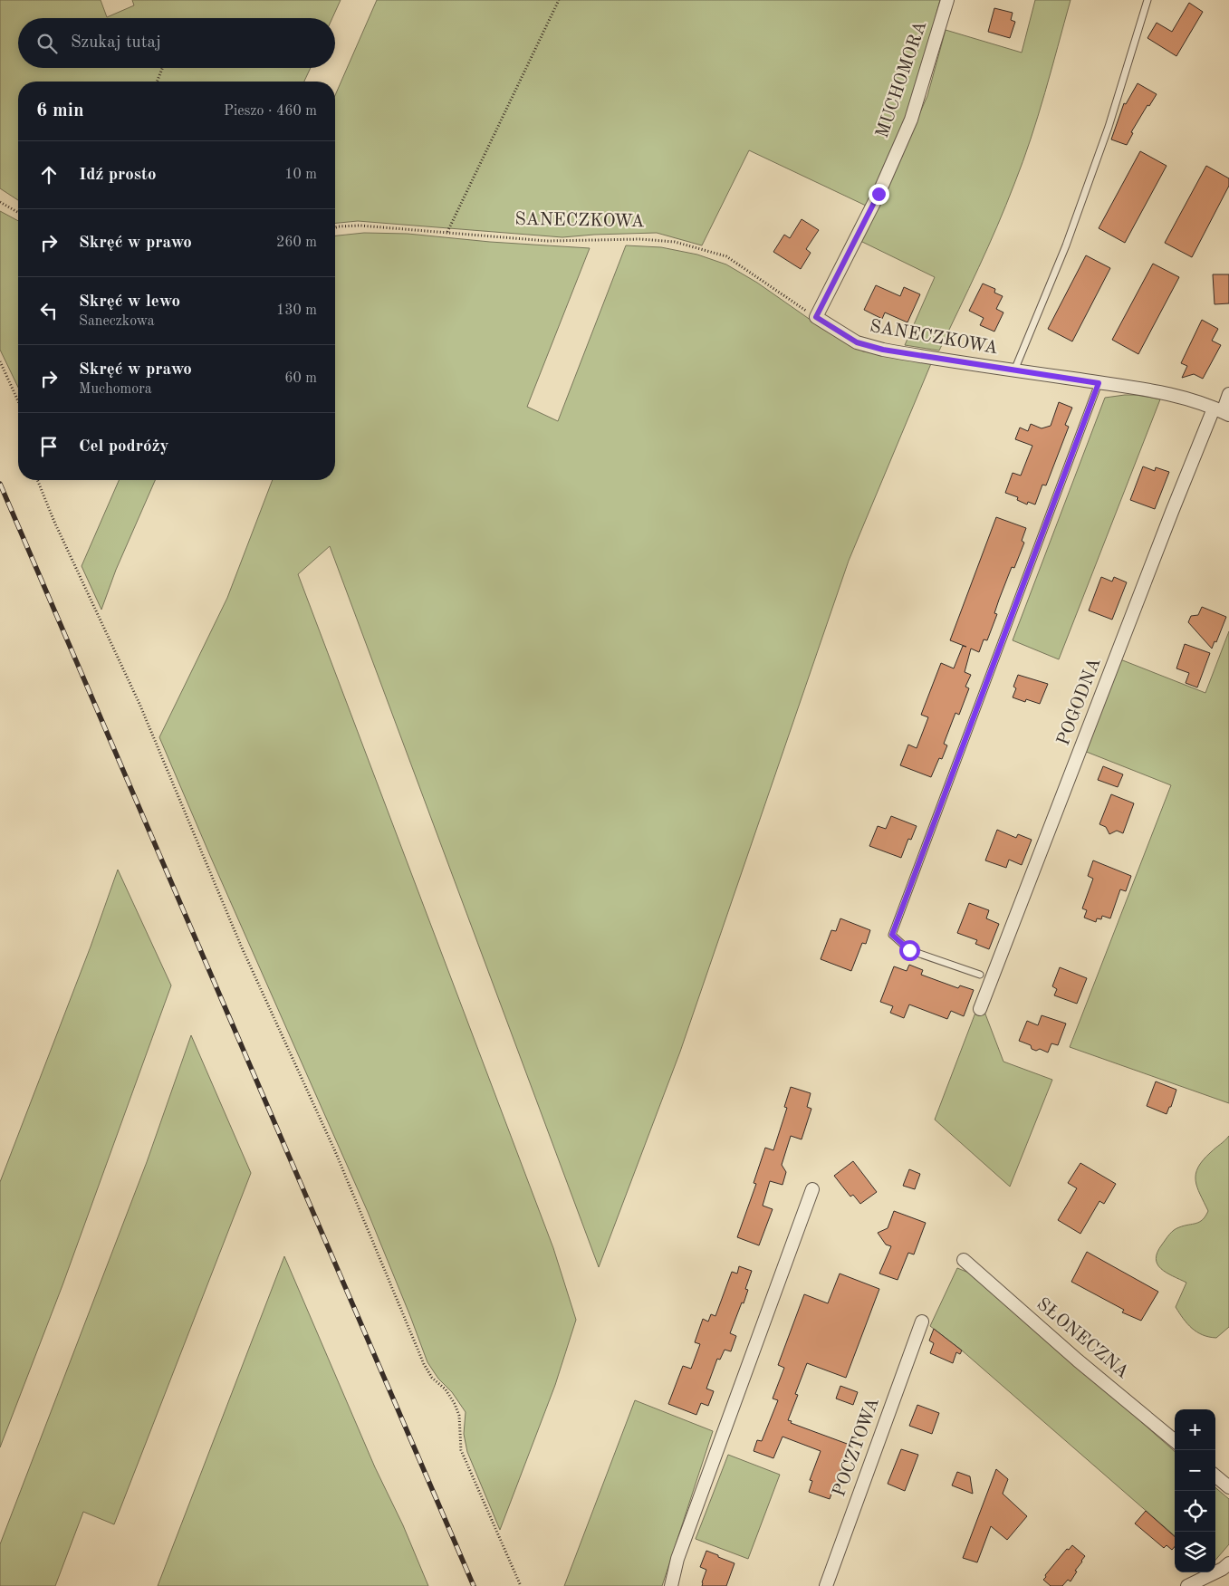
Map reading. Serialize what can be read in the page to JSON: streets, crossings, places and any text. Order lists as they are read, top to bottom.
{
  "streets": {
    "street": [
      "MUCHOMORA",
      "SANECZKOWA",
      "POGODNA",
      "SŁONECZNA",
      "POCZTOWA"
    ]
  },
  "crossings": [
    ["MUCHOMORA", "SANECZKOWA"],
    ["SANECZKOWA", "POGODNA"]
  ],
  "page": {
    "search": "Szukaj tutaj",
    "heading": ["6 min", "Pieszo · 460 m"],
    "list": [
      ["Idź prosto", "10 m"],
      ["Skręć w prawo", "260 m"],
      ["Skręć w lewo", "Saneczkowa", "130 m"],
      ["Skręć w prawo", "Muchomora", "60 m"],
      "Cel podróży"
    ],
    "map_buttons": ["+", "−"]
  }
}
